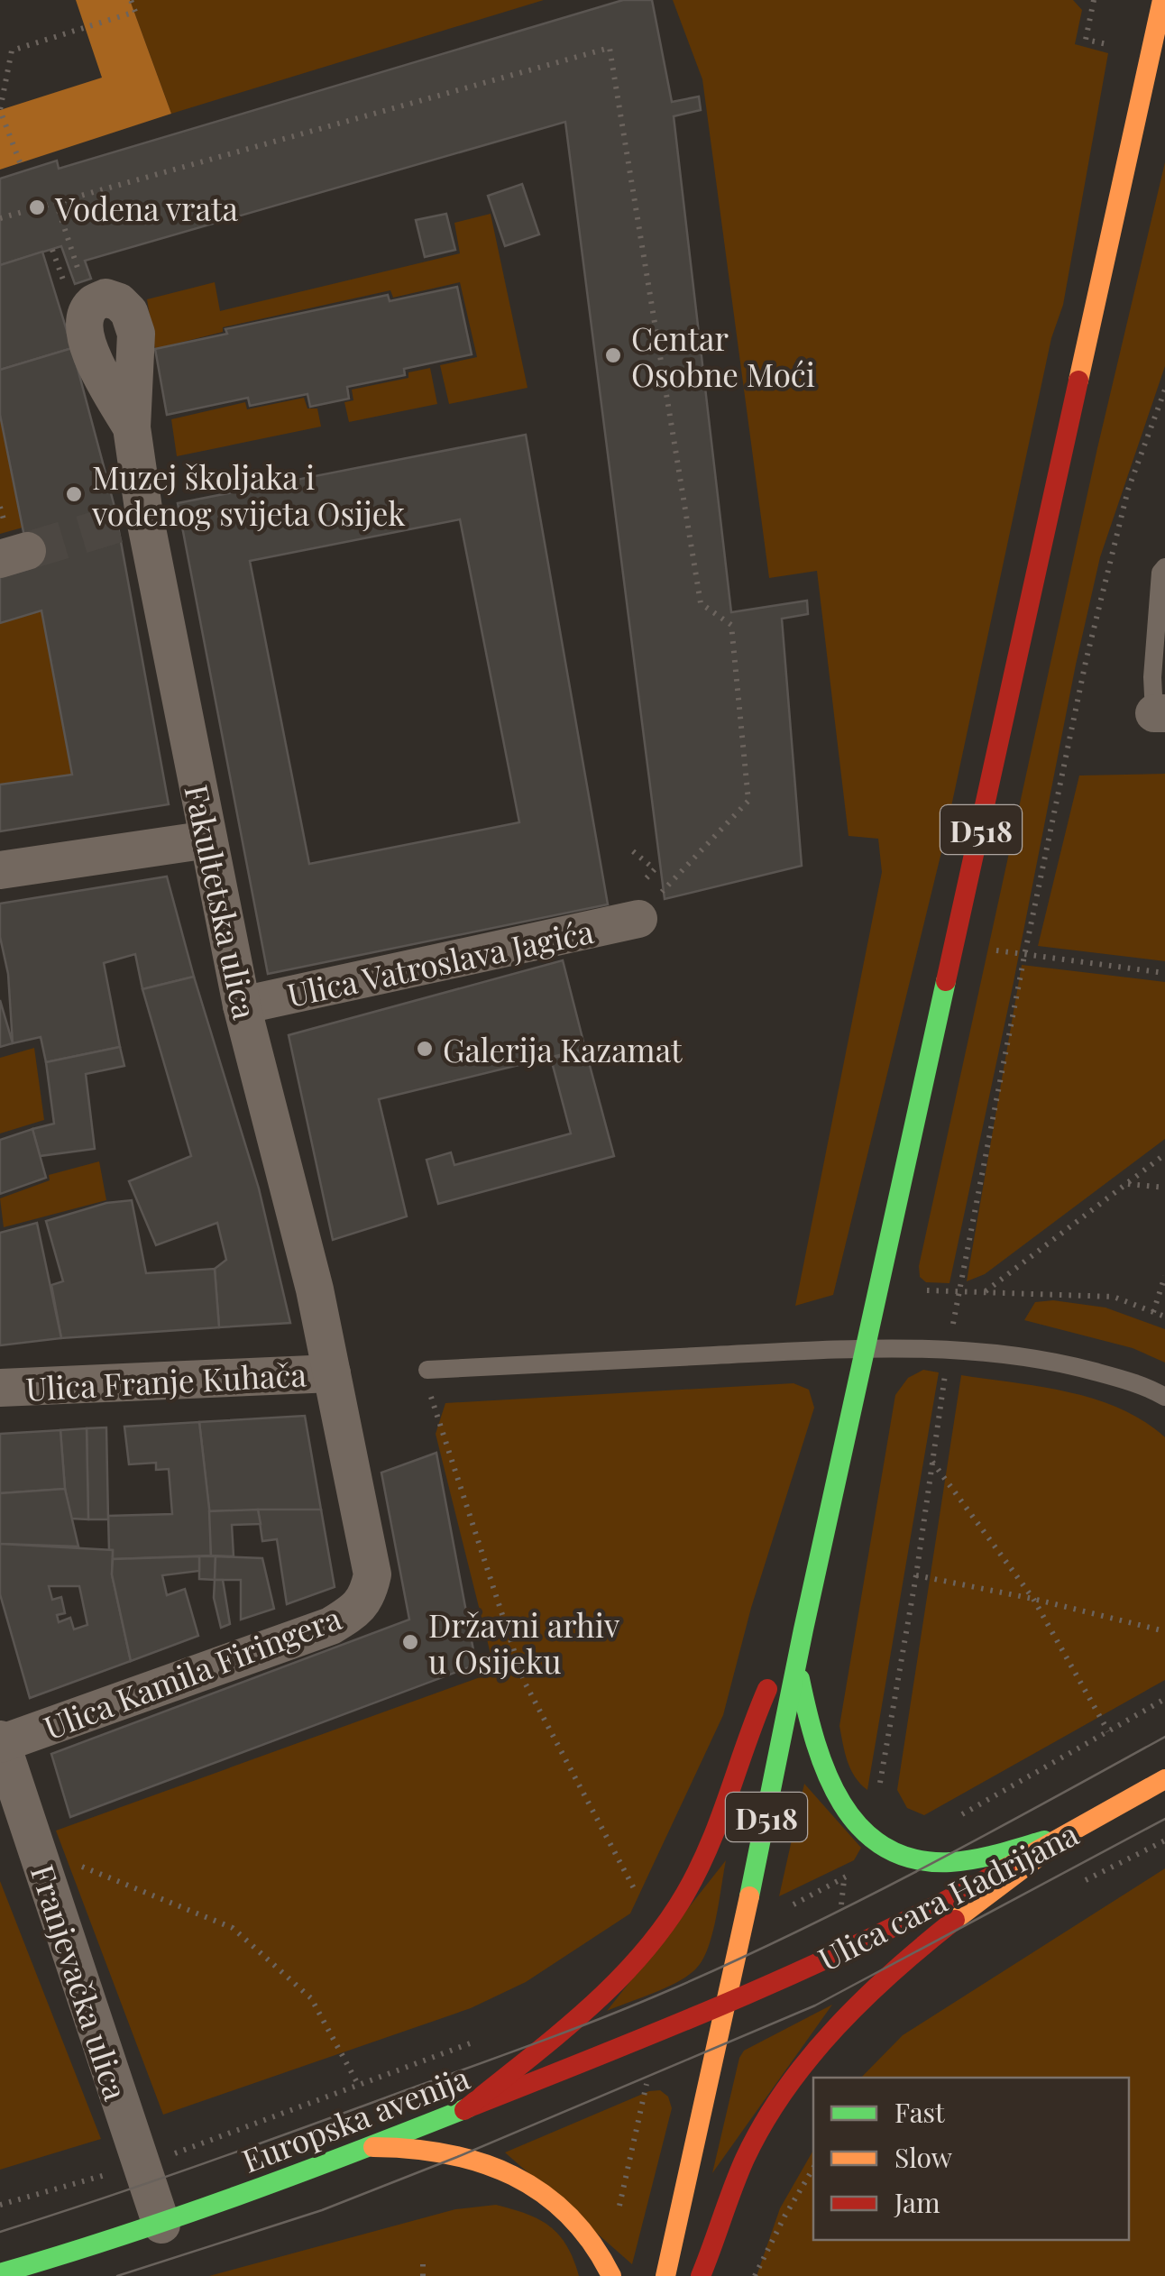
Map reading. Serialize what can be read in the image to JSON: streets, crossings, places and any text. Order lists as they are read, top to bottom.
{
  "streets": {
    "main road": ["D518", "Ulica cara Hadrijana", "Europska avenija"],
    "street": [
      "Fakultetska ulica",
      "Ulica Vatroslava Jagića",
      "Ulica Franje Kuhača",
      "Ulica Kamila Firingera",
      "Franjevačka ulica"
    ]
  },
  "crossings": [
    ["D518", "Ulica cara Hadrijana"],
    ["D518", "Europska avenija"],
    ["Fakultetska ulica", "Ulica Vatroslava Jagića"],
    ["Fakultetska ulica", "Ulica Franje Kuhača"],
    ["Fakultetska ulica", "Ulica Kamila Firingera"],
    ["Ulica Franje Kuhača", "Ulica Kamila Firingera"],
    ["Ulica Kamila Firingera", "Franjevačka ulica"],
    ["Ulica cara Hadrijana", "Europska avenija"],
    ["Franjevačka ulica", "Europska avenija"]
  ],
  "places": [
    "Vodena vrata",
    "Centar Osobne Moći",
    "Muzej školjaka i vodenog svijeta Osijek",
    "Galerija Kazamat",
    "Državni arhiv u Osijeku"
  ],
  "legend": ["Fast", "Slow", "Jam"]
}
